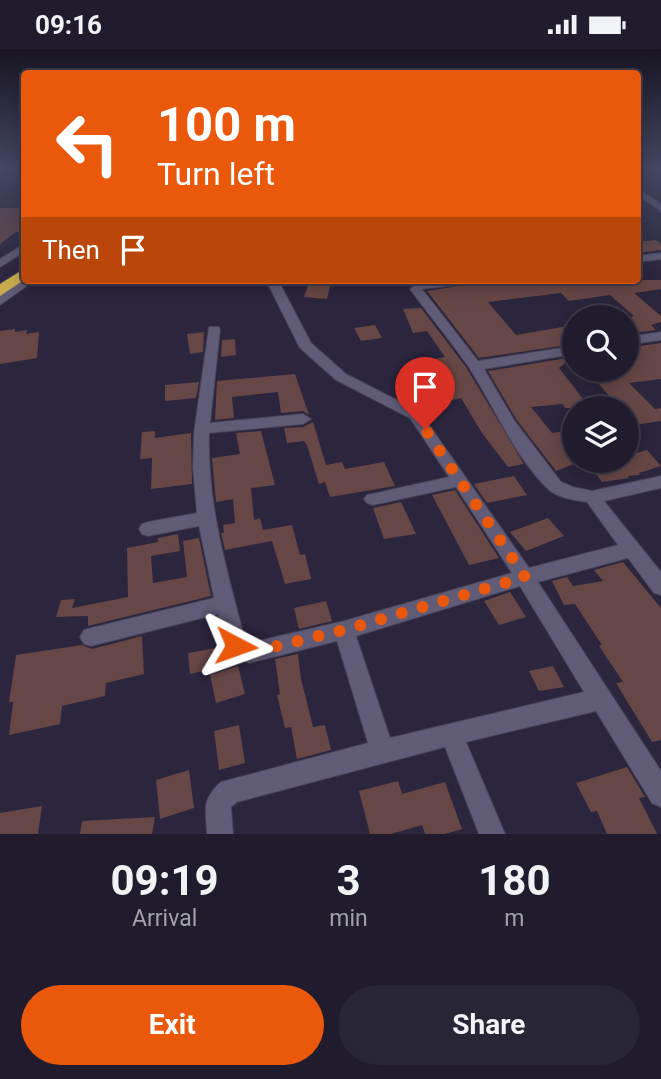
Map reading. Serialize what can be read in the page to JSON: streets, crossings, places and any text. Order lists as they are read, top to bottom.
{
  "page": {
    "status": "09:16",
    "turn": ["100 m", "Turn left"],
    "then": "Then",
    "eta": [
      "09:19",
      "Arrival",
      "3",
      "min",
      "180",
      "m"
    ],
    "buttons": ["Exit", "Share"]
  }
}
